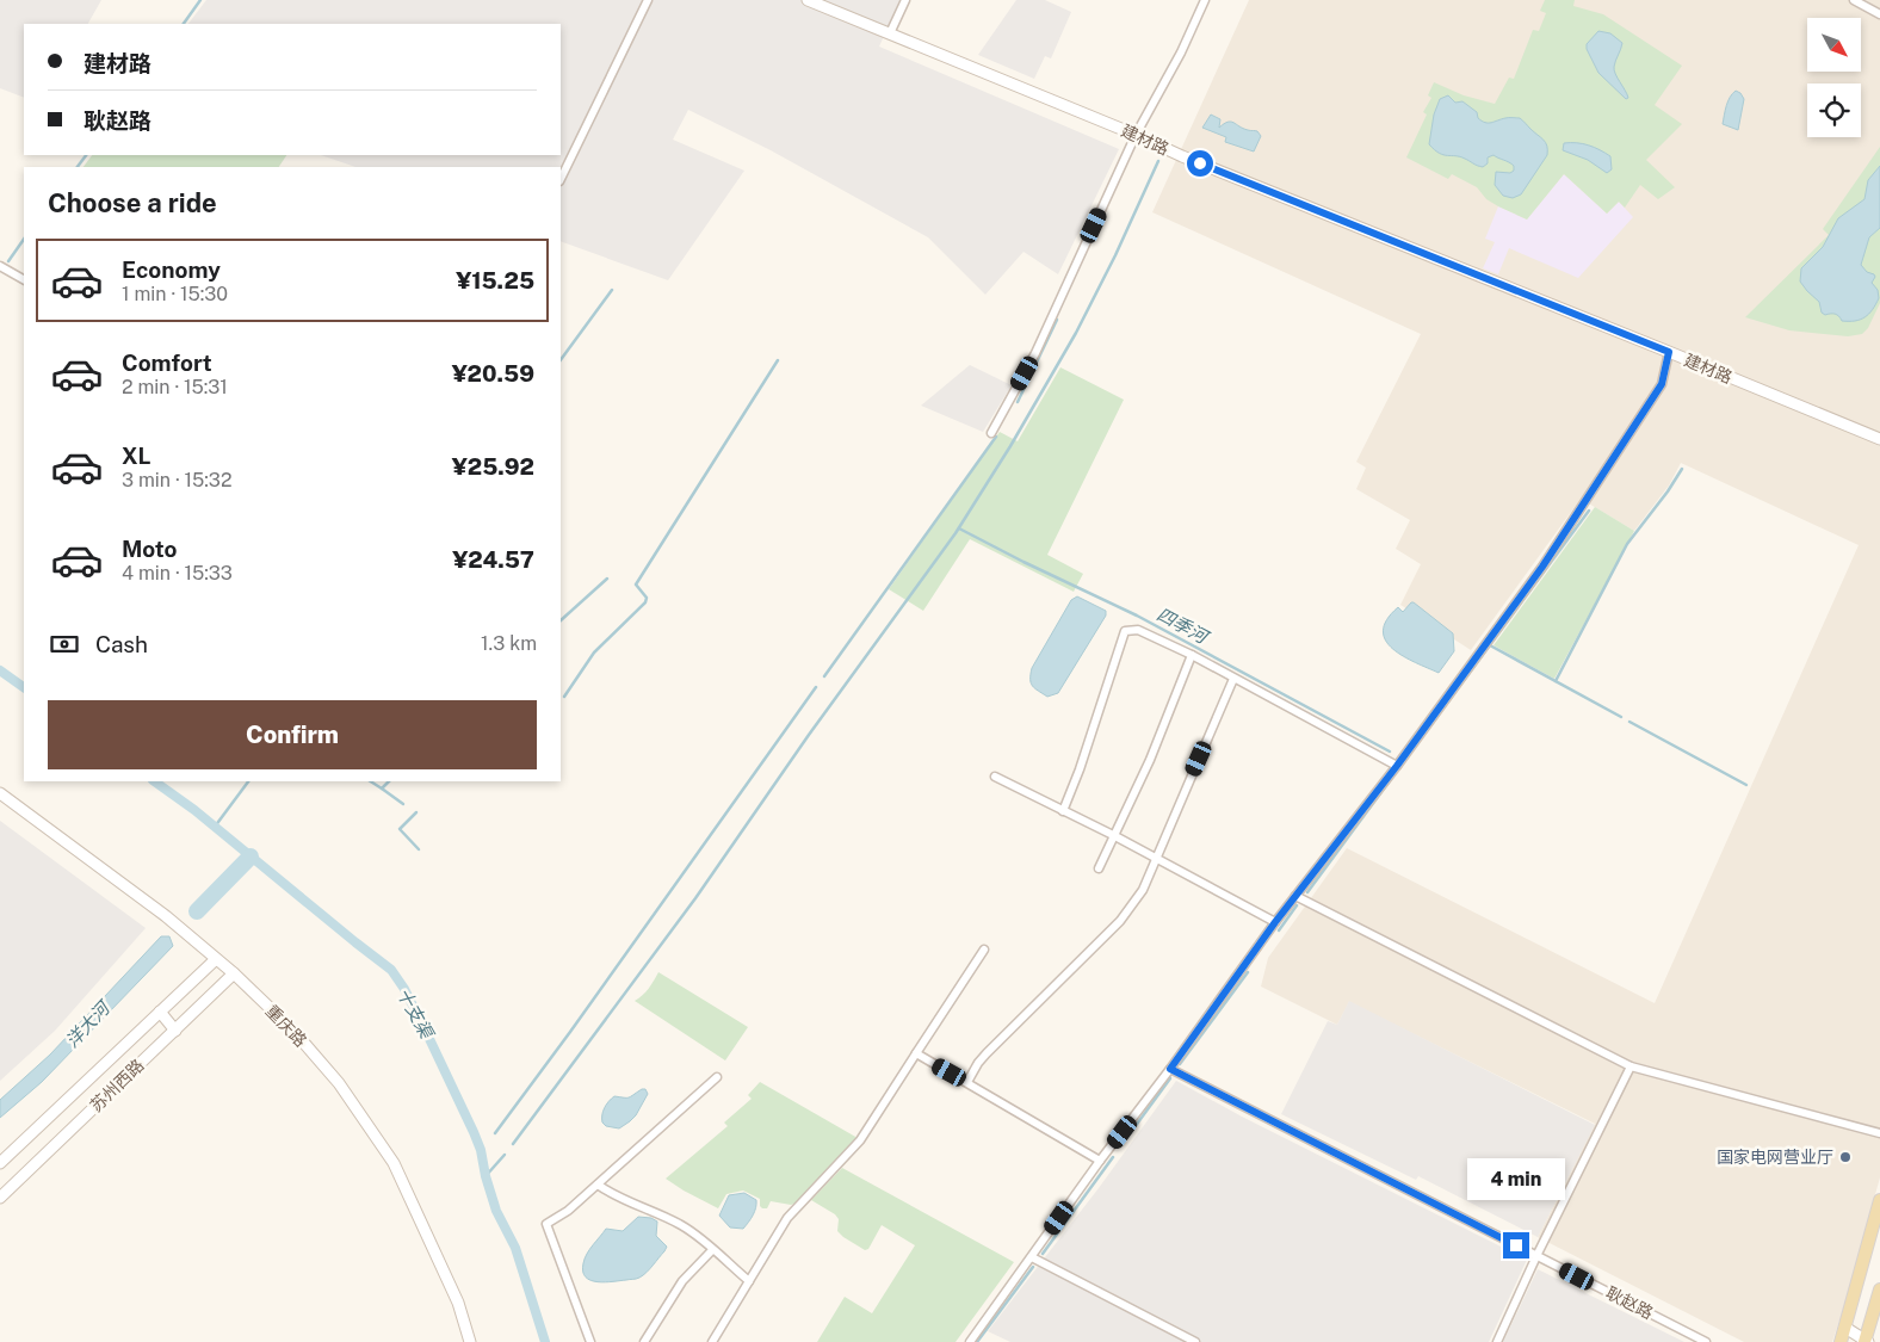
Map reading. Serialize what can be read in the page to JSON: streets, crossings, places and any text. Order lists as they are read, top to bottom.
{
  "streets": {
    "street": [
      "建材路",
      "重庆路",
      "苏州西路",
      "耿赵路"
    ]
  },
  "crossings": [
    ["重庆路", "苏州西路"]
  ],
  "water": ["四季河", "十支渠", "洋大河"],
  "places": ["国家电网营业厅"],
  "north": "bottom right",
  "page": {
    "banner": ["建材路", "耿赵路"],
    "heading": "Choose a ride",
    "list": [
      {
        "name": "Economy",
        "note": "1 min · 15:30",
        "value": "¥15.25"
      },
      {
        "name": "Comfort",
        "note": "2 min · 15:31",
        "value": "¥20.59"
      },
      {
        "name": "XL",
        "note": "3 min · 15:32",
        "value": "¥25.92"
      },
      {
        "name": "Moto",
        "note": "4 min · 15:33",
        "value": "¥24.57"
      }
    ],
    "pay": ["Cash", "1.3 km"],
    "buttons": "Confirm",
    "bubble": "4 min"
  }
}
